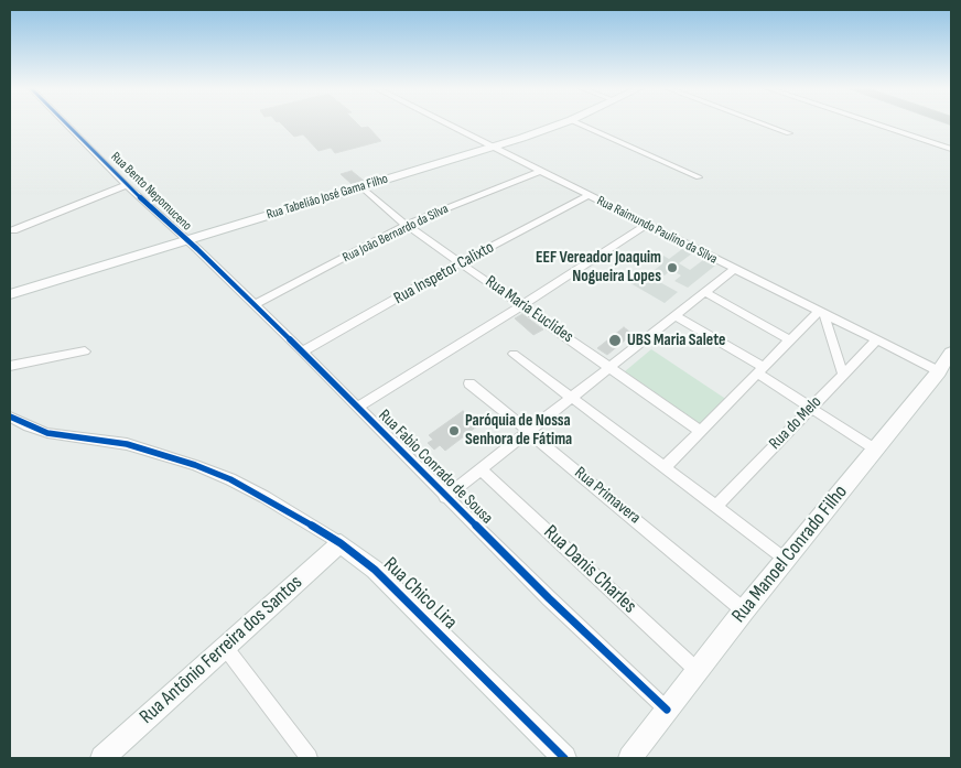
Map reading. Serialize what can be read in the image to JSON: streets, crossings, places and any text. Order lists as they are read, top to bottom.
{
  "streets": {
    "street": [
      "Rua Bento Nepomuceno",
      "Rua Tabelião José Gama Filho",
      "Rua Raimundo Paulino da Silva",
      "Rua João Bernardo da Silva",
      "Rua Inspetor Calixto",
      "Rua Maria Euclides",
      "Rua do Melo",
      "Rua Fabio Conrado de Sousa",
      "Rua Primavera",
      "Rua Manoel Conrado Filho",
      "Rua Danis Charles",
      "Rua Chico Lira",
      "Rua Antônio Ferreira dos Santos"
    ]
  },
  "crossings": [
    ["Rua Bento Nepomuceno", "Rua Tabelião José Gama Filho"],
    ["Rua Bento Nepomuceno", "Rua Fabio Conrado de Sousa"],
    ["Rua Tabelião José Gama Filho", "Rua Raimundo Paulino da Silva"],
    ["Rua Tabelião José Gama Filho", "Rua Maria Euclides"],
    ["Rua Tabelião José Gama Filho", "Rua Fabio Conrado de Sousa"],
    ["Rua Raimundo Paulino da Silva", "Rua João Bernardo da Silva"],
    ["Rua Raimundo Paulino da Silva", "Rua Inspetor Calixto"],
    ["Rua Raimundo Paulino da Silva", "Rua do Melo"],
    ["Rua Raimundo Paulino da Silva", "Rua Manoel Conrado Filho"],
    ["Rua João Bernardo da Silva", "Rua Maria Euclides"],
    ["Rua João Bernardo da Silva", "Rua Fabio Conrado de Sousa"],
    ["Rua Inspetor Calixto", "Rua Maria Euclides"],
    ["Rua Inspetor Calixto", "Rua Fabio Conrado de Sousa"],
    ["Rua Fabio Conrado de Sousa", "Rua Manoel Conrado Filho"],
    ["Rua Primavera", "Rua Manoel Conrado Filho"],
    ["Rua Manoel Conrado Filho", "Rua Danis Charles"],
    ["Rua Chico Lira", "Rua Antônio Ferreira dos Santos"]
  ],
  "places": ["EEF Vereador Joaquim Nogueira Lopes", "UBS Maria Salete", "Paróquia de Nossa Senhora de Fátima"]
}
